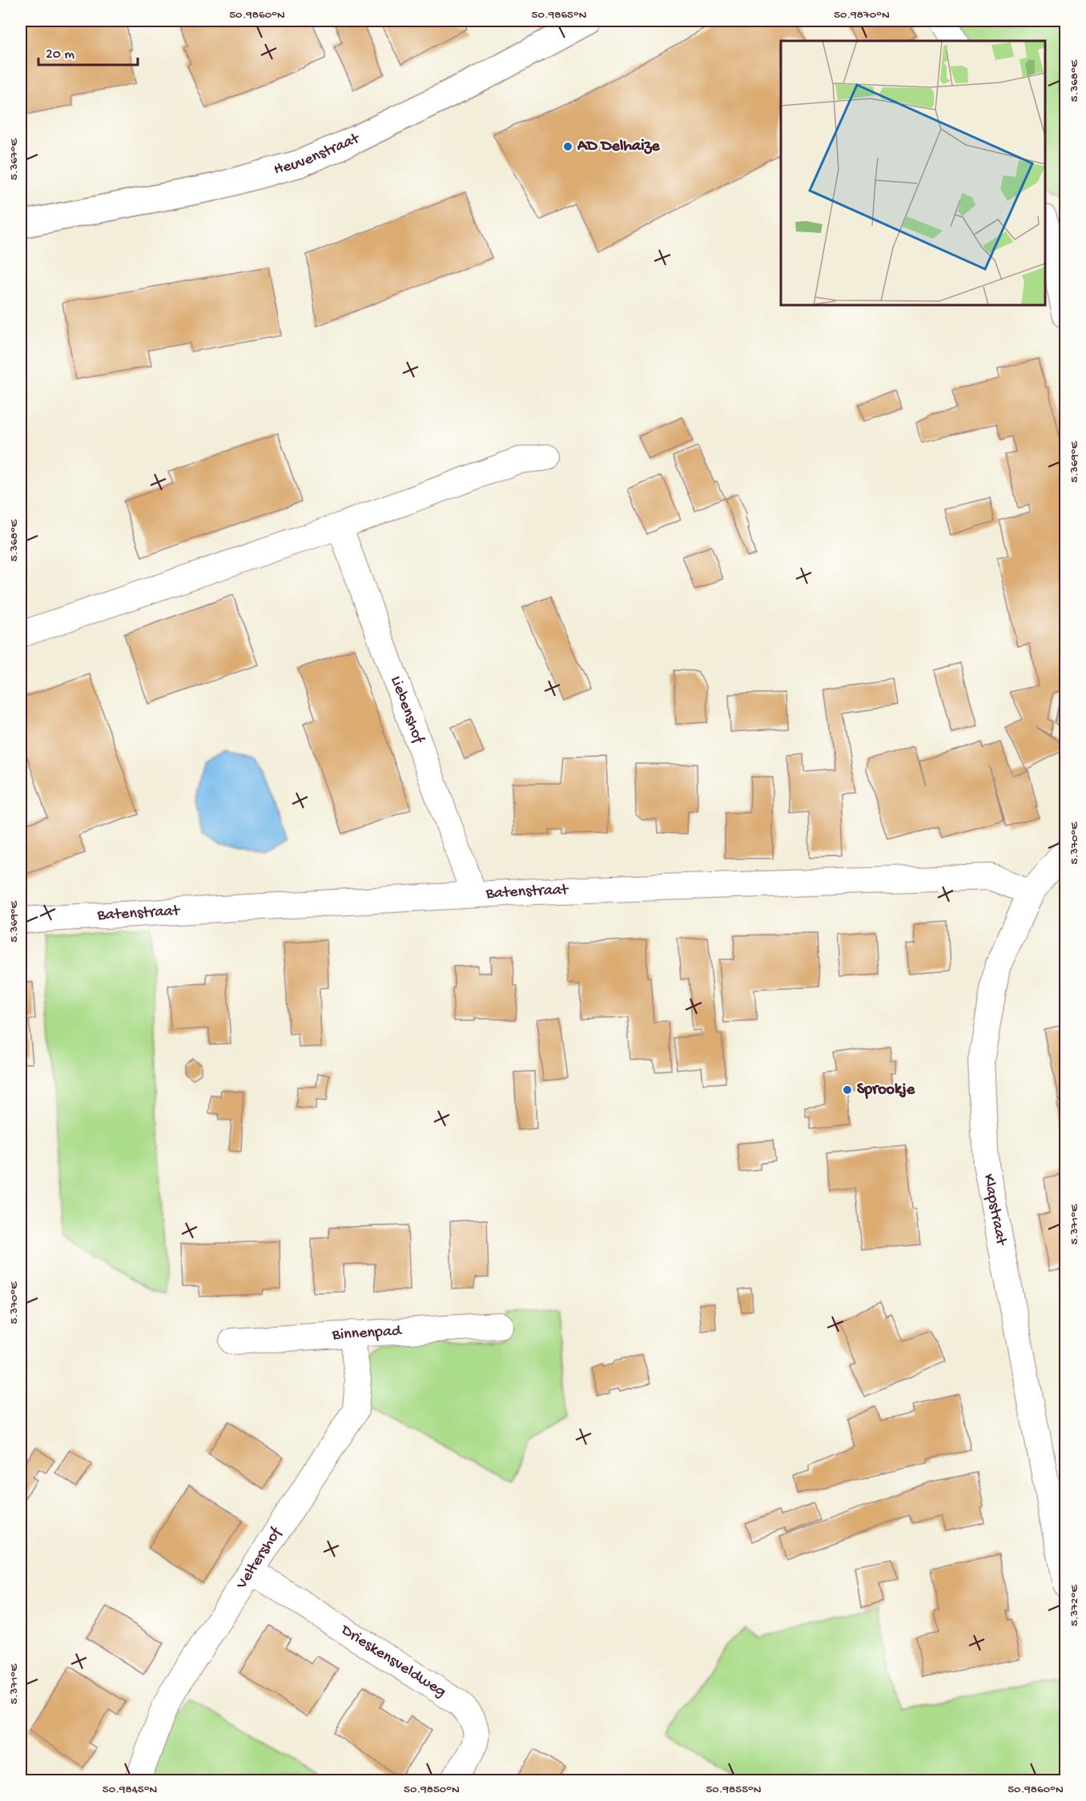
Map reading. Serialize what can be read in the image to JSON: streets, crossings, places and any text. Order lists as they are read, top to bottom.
{
  "streets": {
    "street": [
      "Heuvenstraat",
      "Liebenshof",
      "Batenstraat",
      "Klapstraat",
      "Binnenpad",
      "Veltershof",
      "Drieskensveldweg"
    ]
  },
  "crossings": [
    ["Liebenshof", "Batenstraat"],
    ["Batenstraat", "Klapstraat"],
    ["Binnenpad", "Veltershof"],
    ["Veltershof", "Drieskensveldweg"]
  ],
  "places": ["AD Delhaize", "Sprookje"],
  "scale_bar": "20 m",
  "coordinates": [
    "50.9860°N",
    "50.9865°N",
    "50.9870°N",
    "5.368°E",
    "5.367°E",
    "5.369°E",
    "5.370°E",
    "5.371°E",
    "5.372°E",
    "50.9845°N",
    "50.9850°N",
    "50.9855°N"
  ]
}
